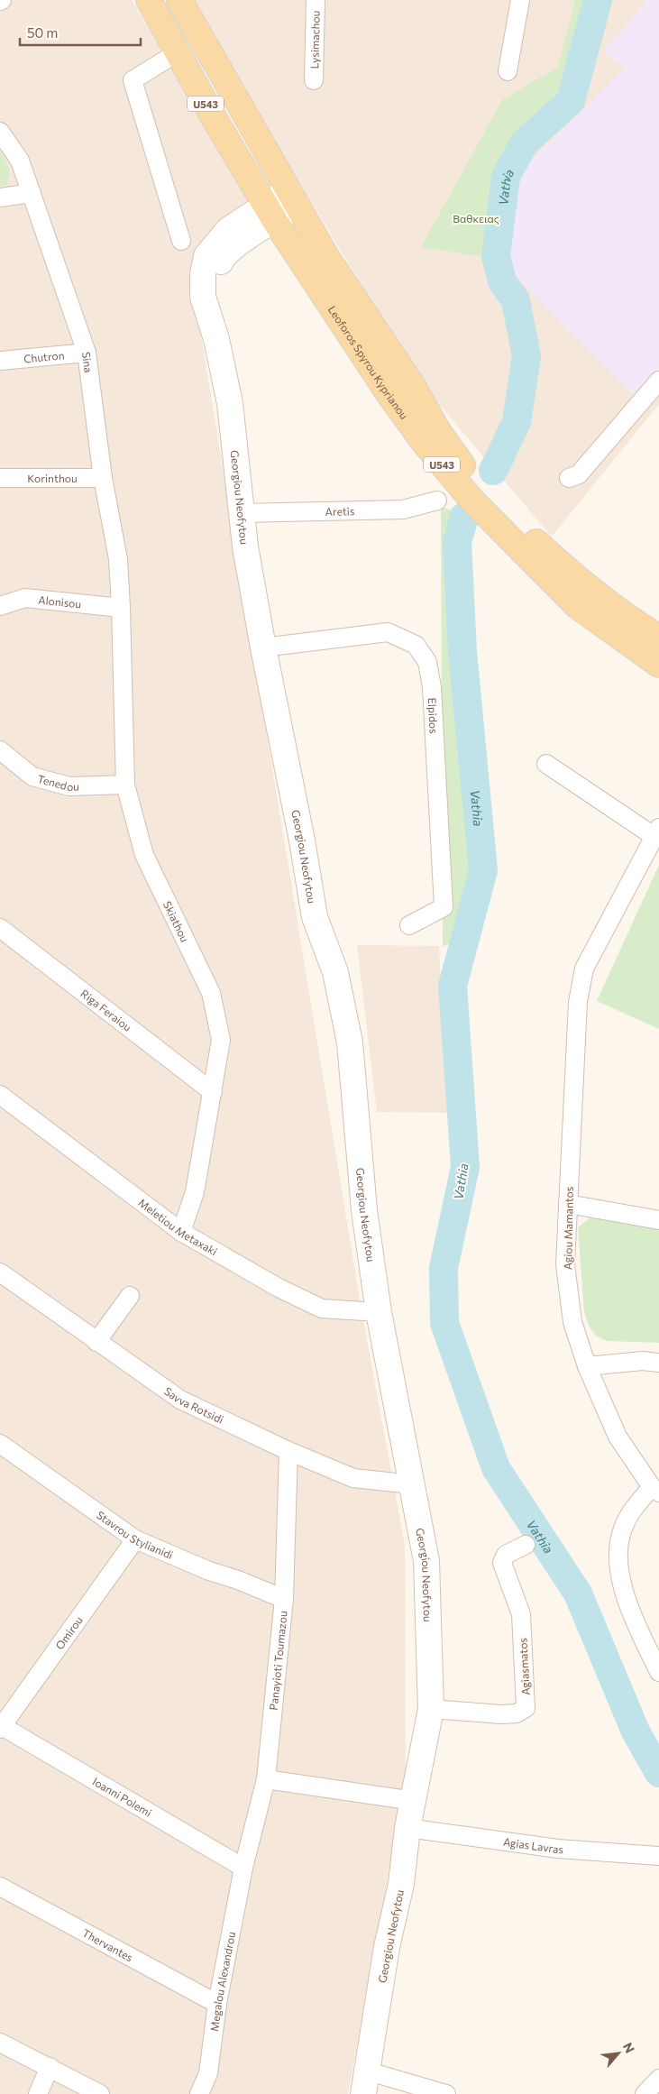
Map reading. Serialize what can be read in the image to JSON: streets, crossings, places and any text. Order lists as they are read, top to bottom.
{
  "streets": {
    "main road": ["U543", "Leoforos Spyrou Kyprianou"],
    "street": [
      "Lysimachou",
      "Chutron",
      "Sina",
      "Korinthou",
      "Georgiou Neofytou",
      "Aretis",
      "Alonisou",
      "Elpidos",
      "Tenedou",
      "Skiathou",
      "Riga Feraiou",
      "Meletiou Metaxaki",
      "Agiou Mamantos",
      "Savva Rotsidi",
      "Stavrou Stylianidi",
      "Omirou",
      "Panayioti Toumazou",
      "Agiasmatos",
      "Ioanni Polemi",
      "Agias Lavras",
      "Thervantes",
      "Megalou Alexandrou"
    ]
  },
  "crossings": [
    ["Chutron", "Sina"],
    ["Leoforos Spyrou Kyprianou", "Georgiou Neofytou"],
    ["Sina", "Korinthou"],
    ["Sina", "Alonisou"],
    ["Sina", "Skiathou"],
    ["Georgiou Neofytou", "Aretis"],
    ["Georgiou Neofytou", "Elpidos"],
    ["Georgiou Neofytou", "Meletiou Metaxaki"],
    ["Georgiou Neofytou", "Savva Rotsidi"],
    ["Georgiou Neofytou", "Agiasmatos"],
    ["Georgiou Neofytou", "Agias Lavras"],
    ["Alonisou", "Skiathou"],
    ["Tenedou", "Skiathou"],
    ["Skiathou", "Riga Feraiou"],
    ["Skiathou", "Meletiou Metaxaki"],
    ["Savva Rotsidi", "Panayioti Toumazou"],
    ["Stavrou Stylianidi", "Omirou"],
    ["Stavrou Stylianidi", "Panayioti Toumazou"],
    ["Omirou", "Ioanni Polemi"],
    ["Panayioti Toumazou", "Ioanni Polemi"],
    ["Panayioti Toumazou", "Megalou Alexandrou"],
    ["Ioanni Polemi", "Megalou Alexandrou"],
    ["Thervantes", "Megalou Alexandrou"]
  ],
  "water": ["Vathia"],
  "parks": ["Βαθκειας"],
  "scale_bar": "50 m",
  "north": "top right"
}
